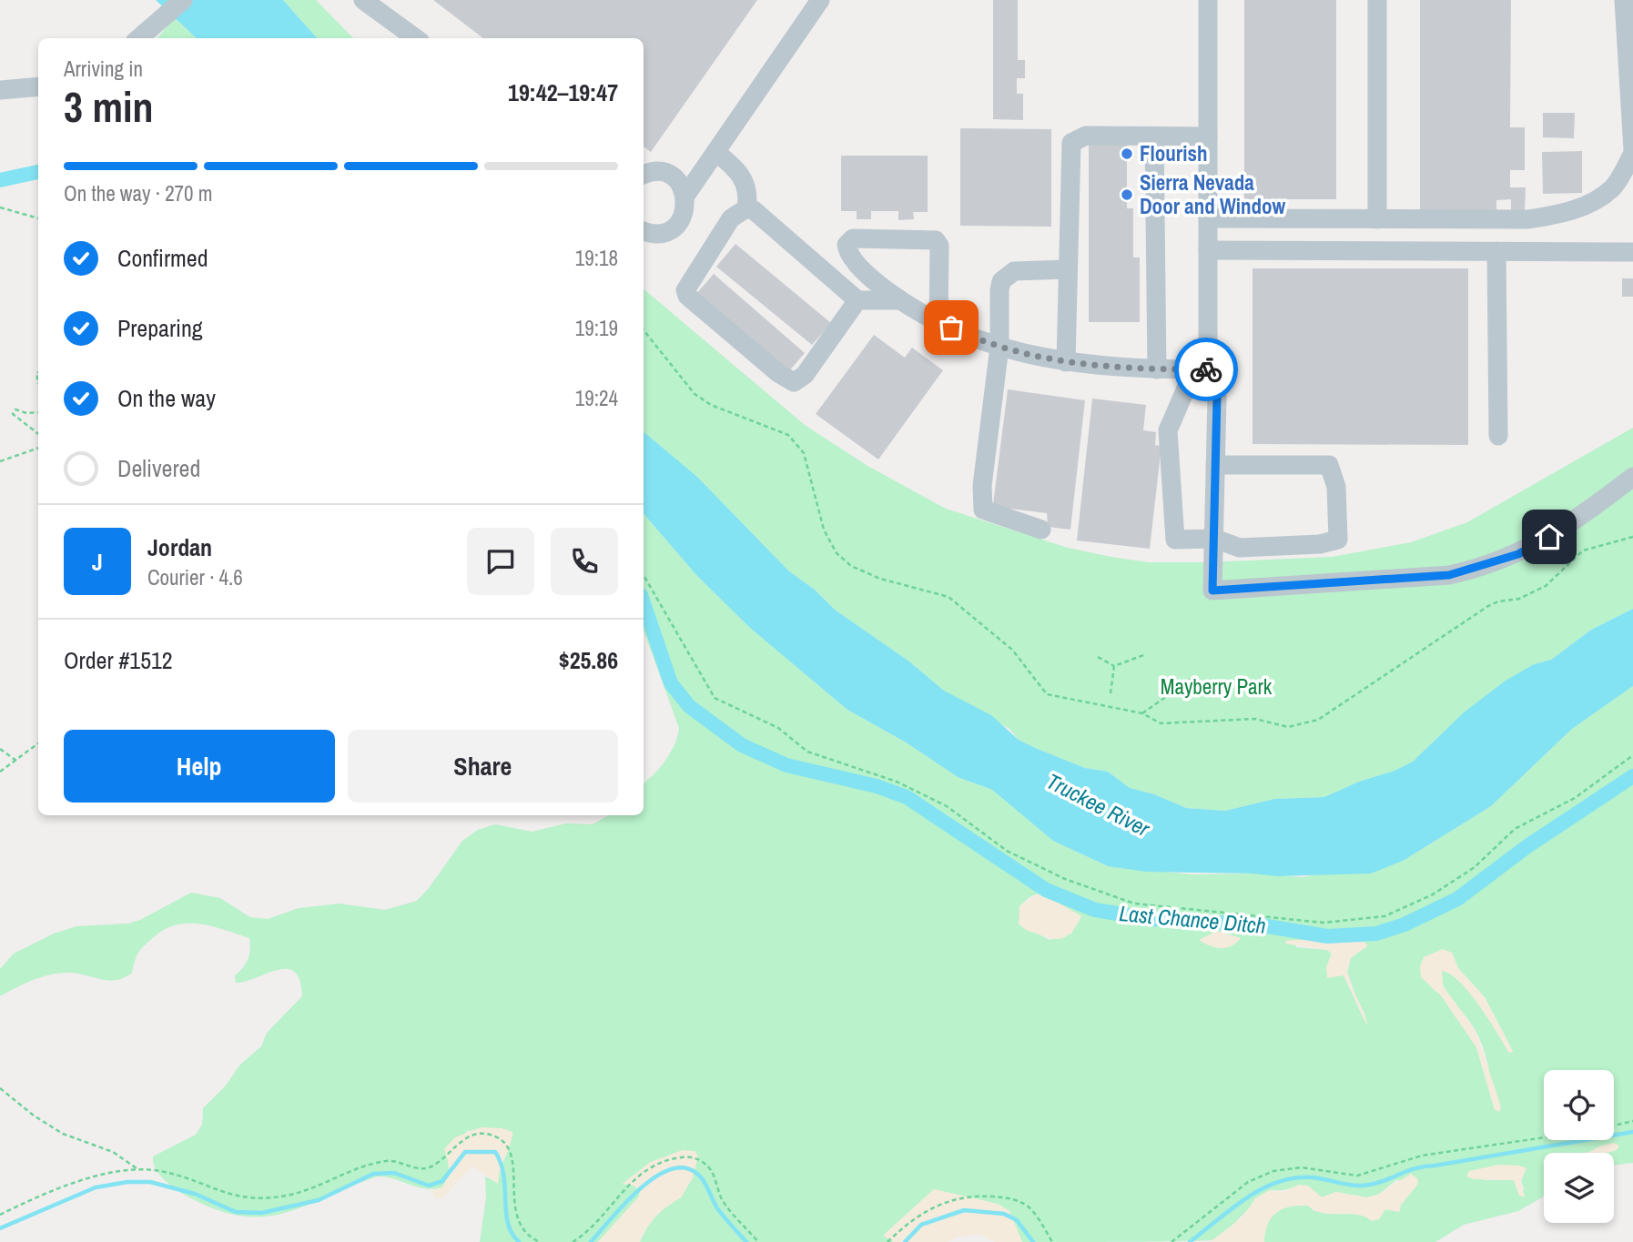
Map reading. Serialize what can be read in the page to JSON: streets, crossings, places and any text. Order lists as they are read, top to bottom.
{
  "water": ["Truckee River", "Last Chance Ditch"],
  "parks": ["Mayberry Park"],
  "places": ["Flourish", "Sierra Nevada Door and Window"],
  "page": {
    "heading": ["3 min", "Arriving in", "19:42–19:47"],
    "panel": [
      "Jordan",
      "Courier · 4.6",
      "Order #1512",
      "$25.86"
    ],
    "bar": "On the way · 270 m",
    "list": [
      ["Confirmed", "19:18"],
      ["Preparing", "19:19"],
      ["On the way", "19:24"],
      "Delivered"
    ],
    "round": "J",
    "buttons": ["Help", "Share"]
  }
}
